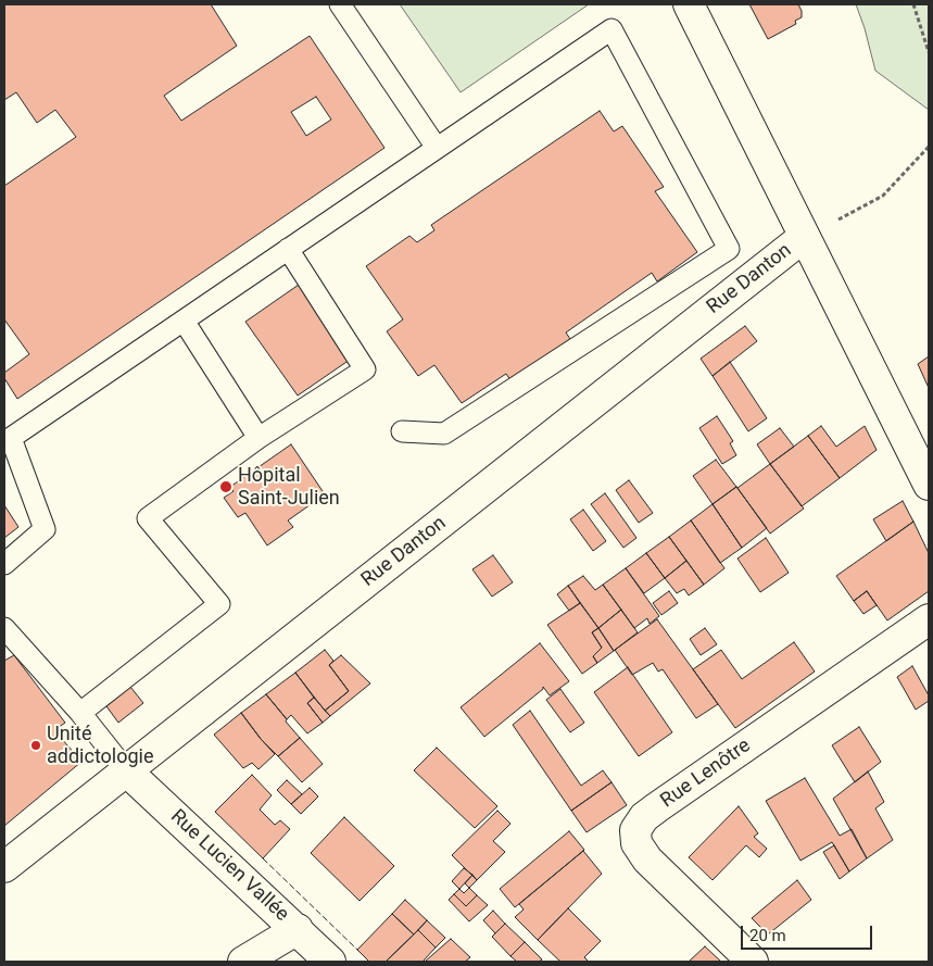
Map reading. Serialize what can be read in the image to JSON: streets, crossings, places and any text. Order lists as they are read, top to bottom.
{
  "streets": {
    "street": ["Rue Danton", "Rue Lenôtre", "Rue Lucien Vallée"]
  },
  "crossings": [
    ["Rue Danton", "Rue Lucien Vallée"]
  ],
  "places": ["Hôpital Saint-Julien", "Unité addictologie"],
  "scale_bar": "20 m"
}
